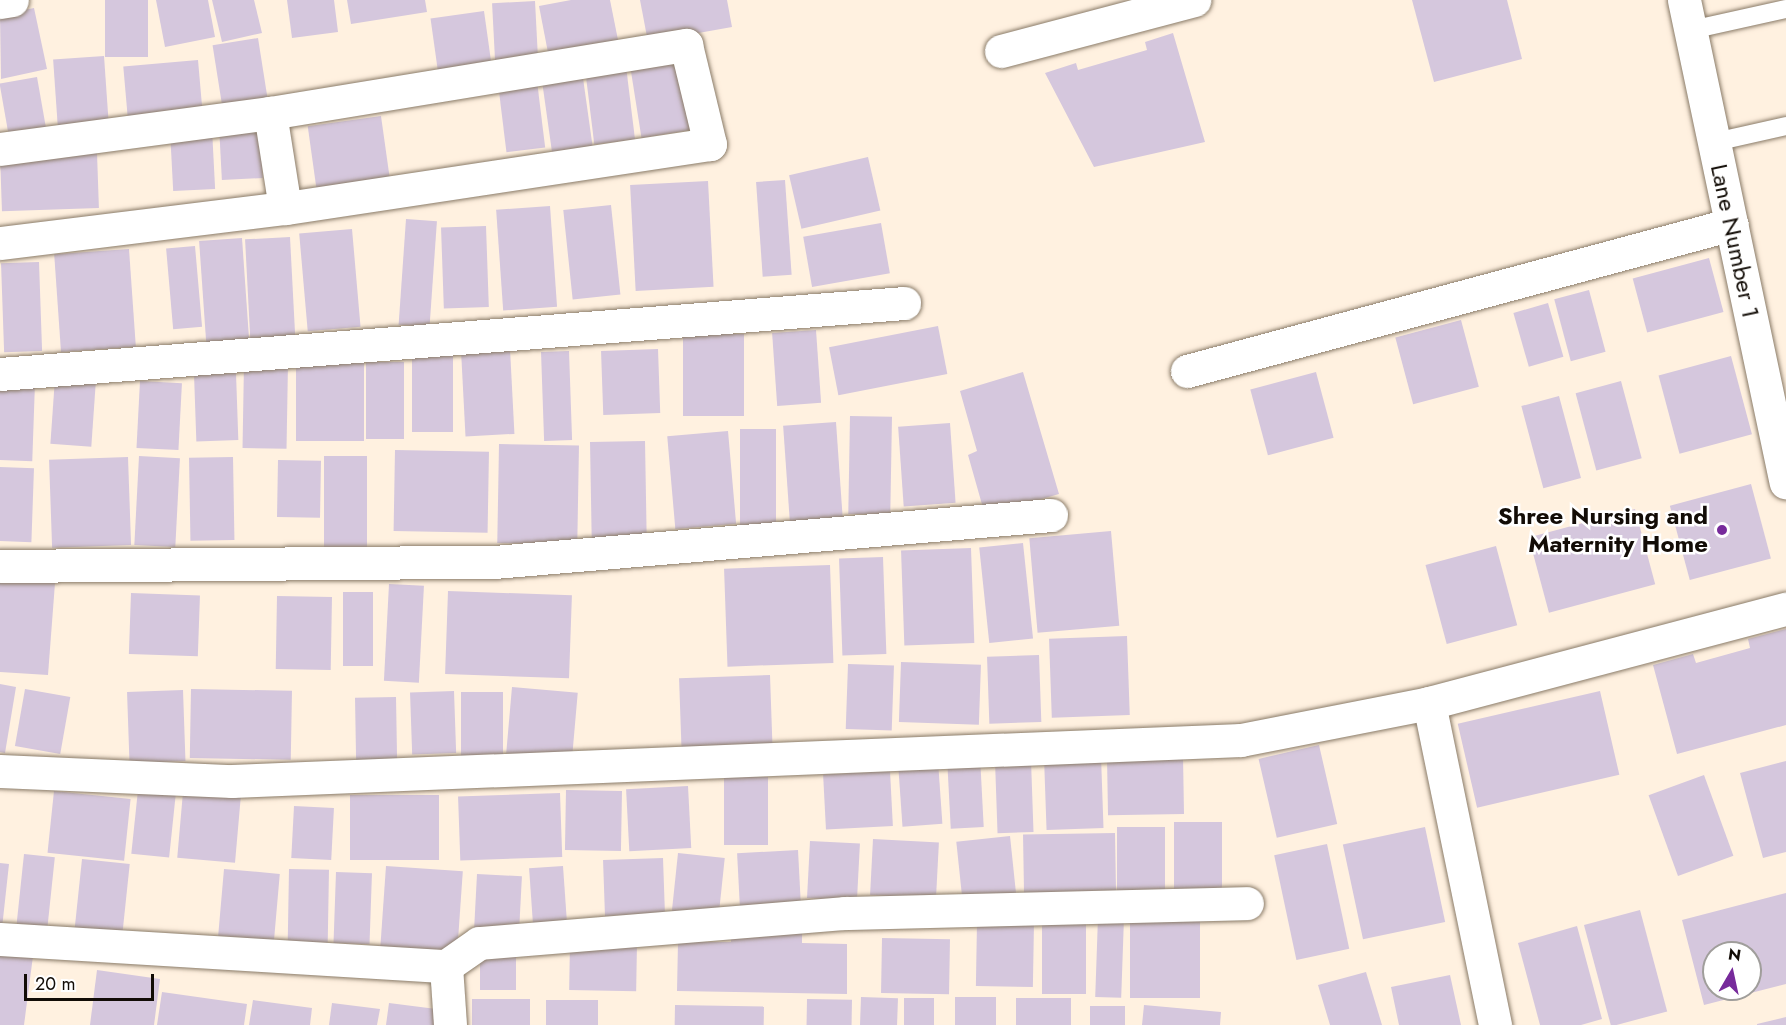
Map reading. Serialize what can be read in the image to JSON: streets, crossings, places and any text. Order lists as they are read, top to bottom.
{
  "streets": {
    "street": ["Lane Number 1"]
  },
  "places": ["Shree Nursing and Maternity Home"],
  "scale_bar": "20 m",
  "north": "top"
}
